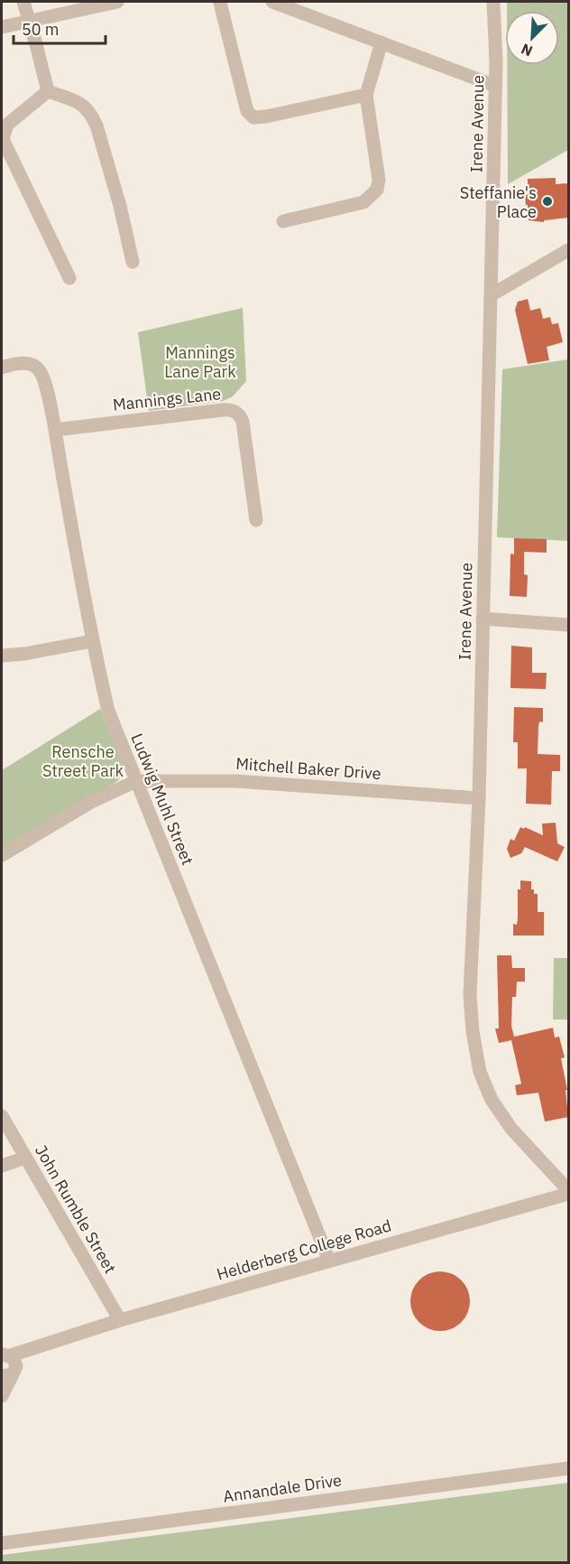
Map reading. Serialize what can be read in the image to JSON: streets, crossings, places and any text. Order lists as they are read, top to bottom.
{
  "streets": {
    "street": [
      "Irene Avenue",
      "Mannings Lane",
      "Mitchell Baker Drive",
      "Ludwig Muhl Street",
      "John Rumble Street",
      "Helderberg College Road",
      "Annandale Drive"
    ]
  },
  "crossings": [
    ["Irene Avenue", "Mitchell Baker Drive"],
    ["Irene Avenue", "Helderberg College Road"],
    ["Mannings Lane", "Ludwig Muhl Street"],
    ["Mitchell Baker Drive", "Ludwig Muhl Street"],
    ["Ludwig Muhl Street", "Helderberg College Road"],
    ["John Rumble Street", "Helderberg College Road"]
  ],
  "parks": ["Mannings Lane Park", "Rensche Street Park"],
  "places": ["Steffanie's Place"],
  "scale_bar": "50 m",
  "north": "bottom left"
}
